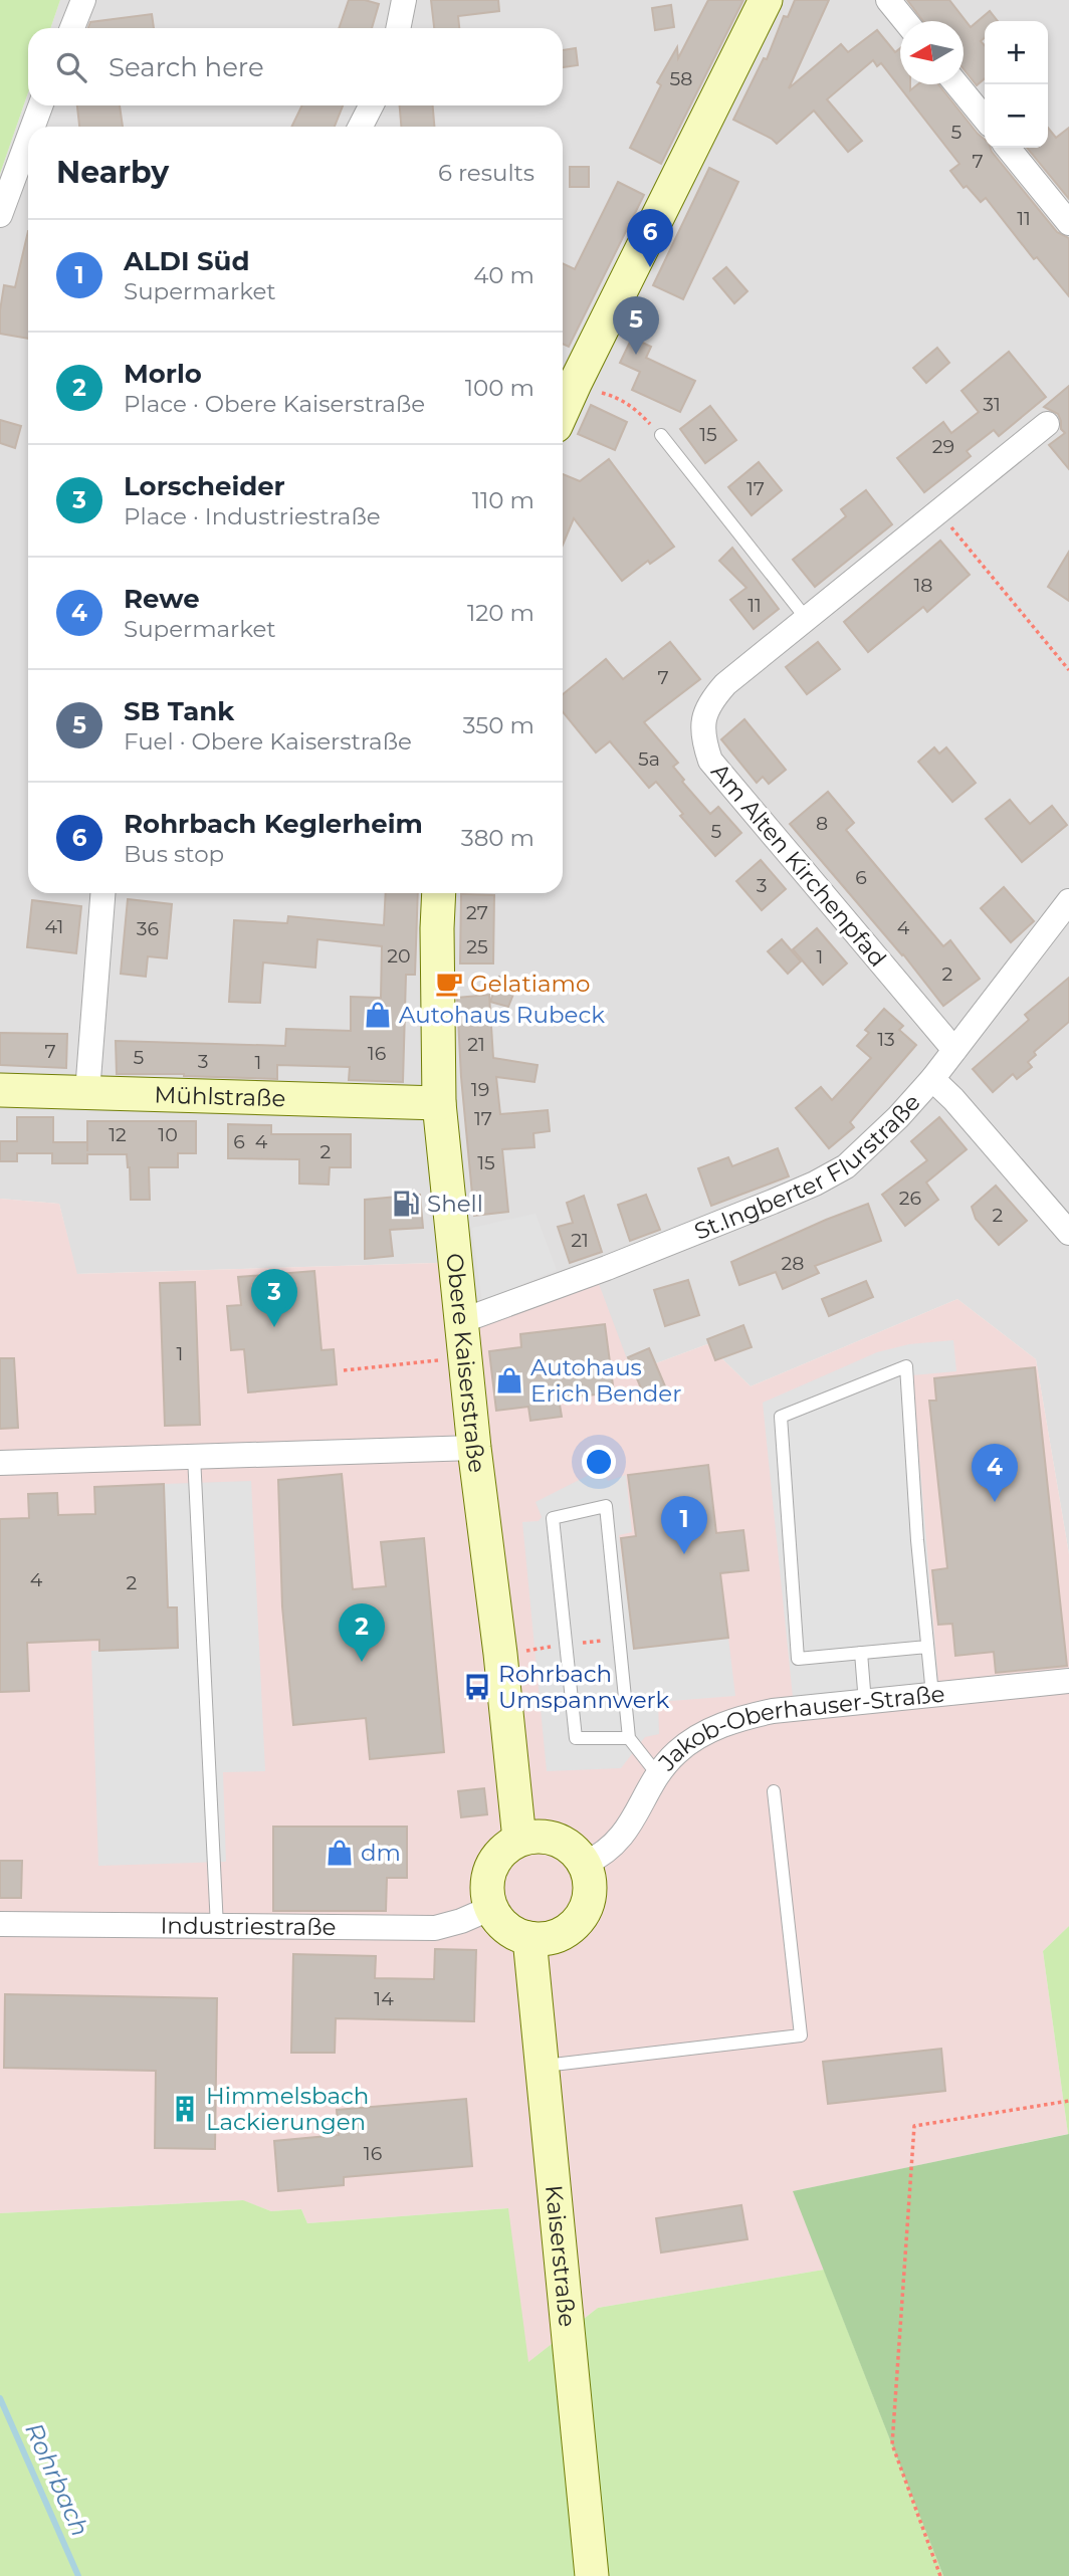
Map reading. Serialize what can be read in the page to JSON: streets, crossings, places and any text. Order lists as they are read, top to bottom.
{
  "streets": {
    "main road": ["Mühlstraße", "Obere Kaiserstraße", "Kaiserstraße"],
    "street": [
      "Am Alten Kirchenpfad",
      "St.Ingberter Flurstraße",
      "Jakob-Oberhauser-Straße",
      "Industriestraße"
    ]
  },
  "crossings": [
    ["Am Alten Kirchenpfad", "St.Ingberter Flurstraße"],
    ["Mühlstraße", "Obere Kaiserstraße"],
    ["St.Ingberter Flurstraße", "Obere Kaiserstraße"],
    ["Obere Kaiserstraße", "Jakob-Oberhauser-Straße"],
    ["Obere Kaiserstraße", "Industriestraße"],
    ["Obere Kaiserstraße", "Kaiserstraße"],
    ["Jakob-Oberhauser-Straße", "Industriestraße"],
    ["Jakob-Oberhauser-Straße", "Kaiserstraße"],
    ["Industriestraße", "Kaiserstraße"]
  ],
  "water": ["Rohrbach"],
  "places": {
    "cafe": ["Gelatiamo"],
    "shop": ["Autohaus Rubeck", "Autohaus Erich Bender", "dm"],
    "fuel station": ["Shell"],
    "bus stop": ["Rohrbach Umspannwerk"],
    "building": ["Himmelsbach Lackierungen"]
  },
  "house_numbers": [
    "58",
    "5",
    "7",
    "11",
    "31",
    "15",
    "29",
    "17",
    "18",
    "11",
    "7",
    "5a",
    "8",
    "5",
    "6",
    "3",
    "27",
    "41",
    "4",
    "36",
    "25",
    "20",
    "1",
    "2",
    "13",
    "21",
    "7",
    "16",
    "5",
    "3",
    "1",
    "19",
    "17",
    "12",
    "10",
    "6",
    "4",
    "2",
    "15",
    "26",
    "2",
    "21",
    "28",
    "1",
    "4",
    "2",
    "14",
    "16"
  ],
  "north": "left",
  "page": {
    "map_buttons": ["+", "−"],
    "search": "Search here",
    "heading": ["Nearby", "6 results"],
    "pins": [
      "6",
      "5",
      "3",
      "4",
      "1",
      "2"
    ],
    "list": [
      {
        "mark": "1",
        "name": "ALDI Süd",
        "note": "Supermarket",
        "value": "40 m"
      },
      {
        "mark": "2",
        "name": "Morlo",
        "note": "Place · Obere Kaiserstraße",
        "value": "100 m"
      },
      {
        "mark": "3",
        "name": "Lorscheider",
        "note": "Place · Industriestraße",
        "value": "110 m"
      },
      {
        "mark": "4",
        "name": "Rewe",
        "note": "Supermarket",
        "value": "120 m"
      },
      {
        "mark": "5",
        "name": "SB Tank",
        "note": "Fuel · Obere Kaiserstraße",
        "value": "350 m"
      },
      {
        "mark": "6",
        "name": "Rohrbach Keglerheim",
        "note": "Bus stop",
        "value": "380 m"
      }
    ]
  }
}
